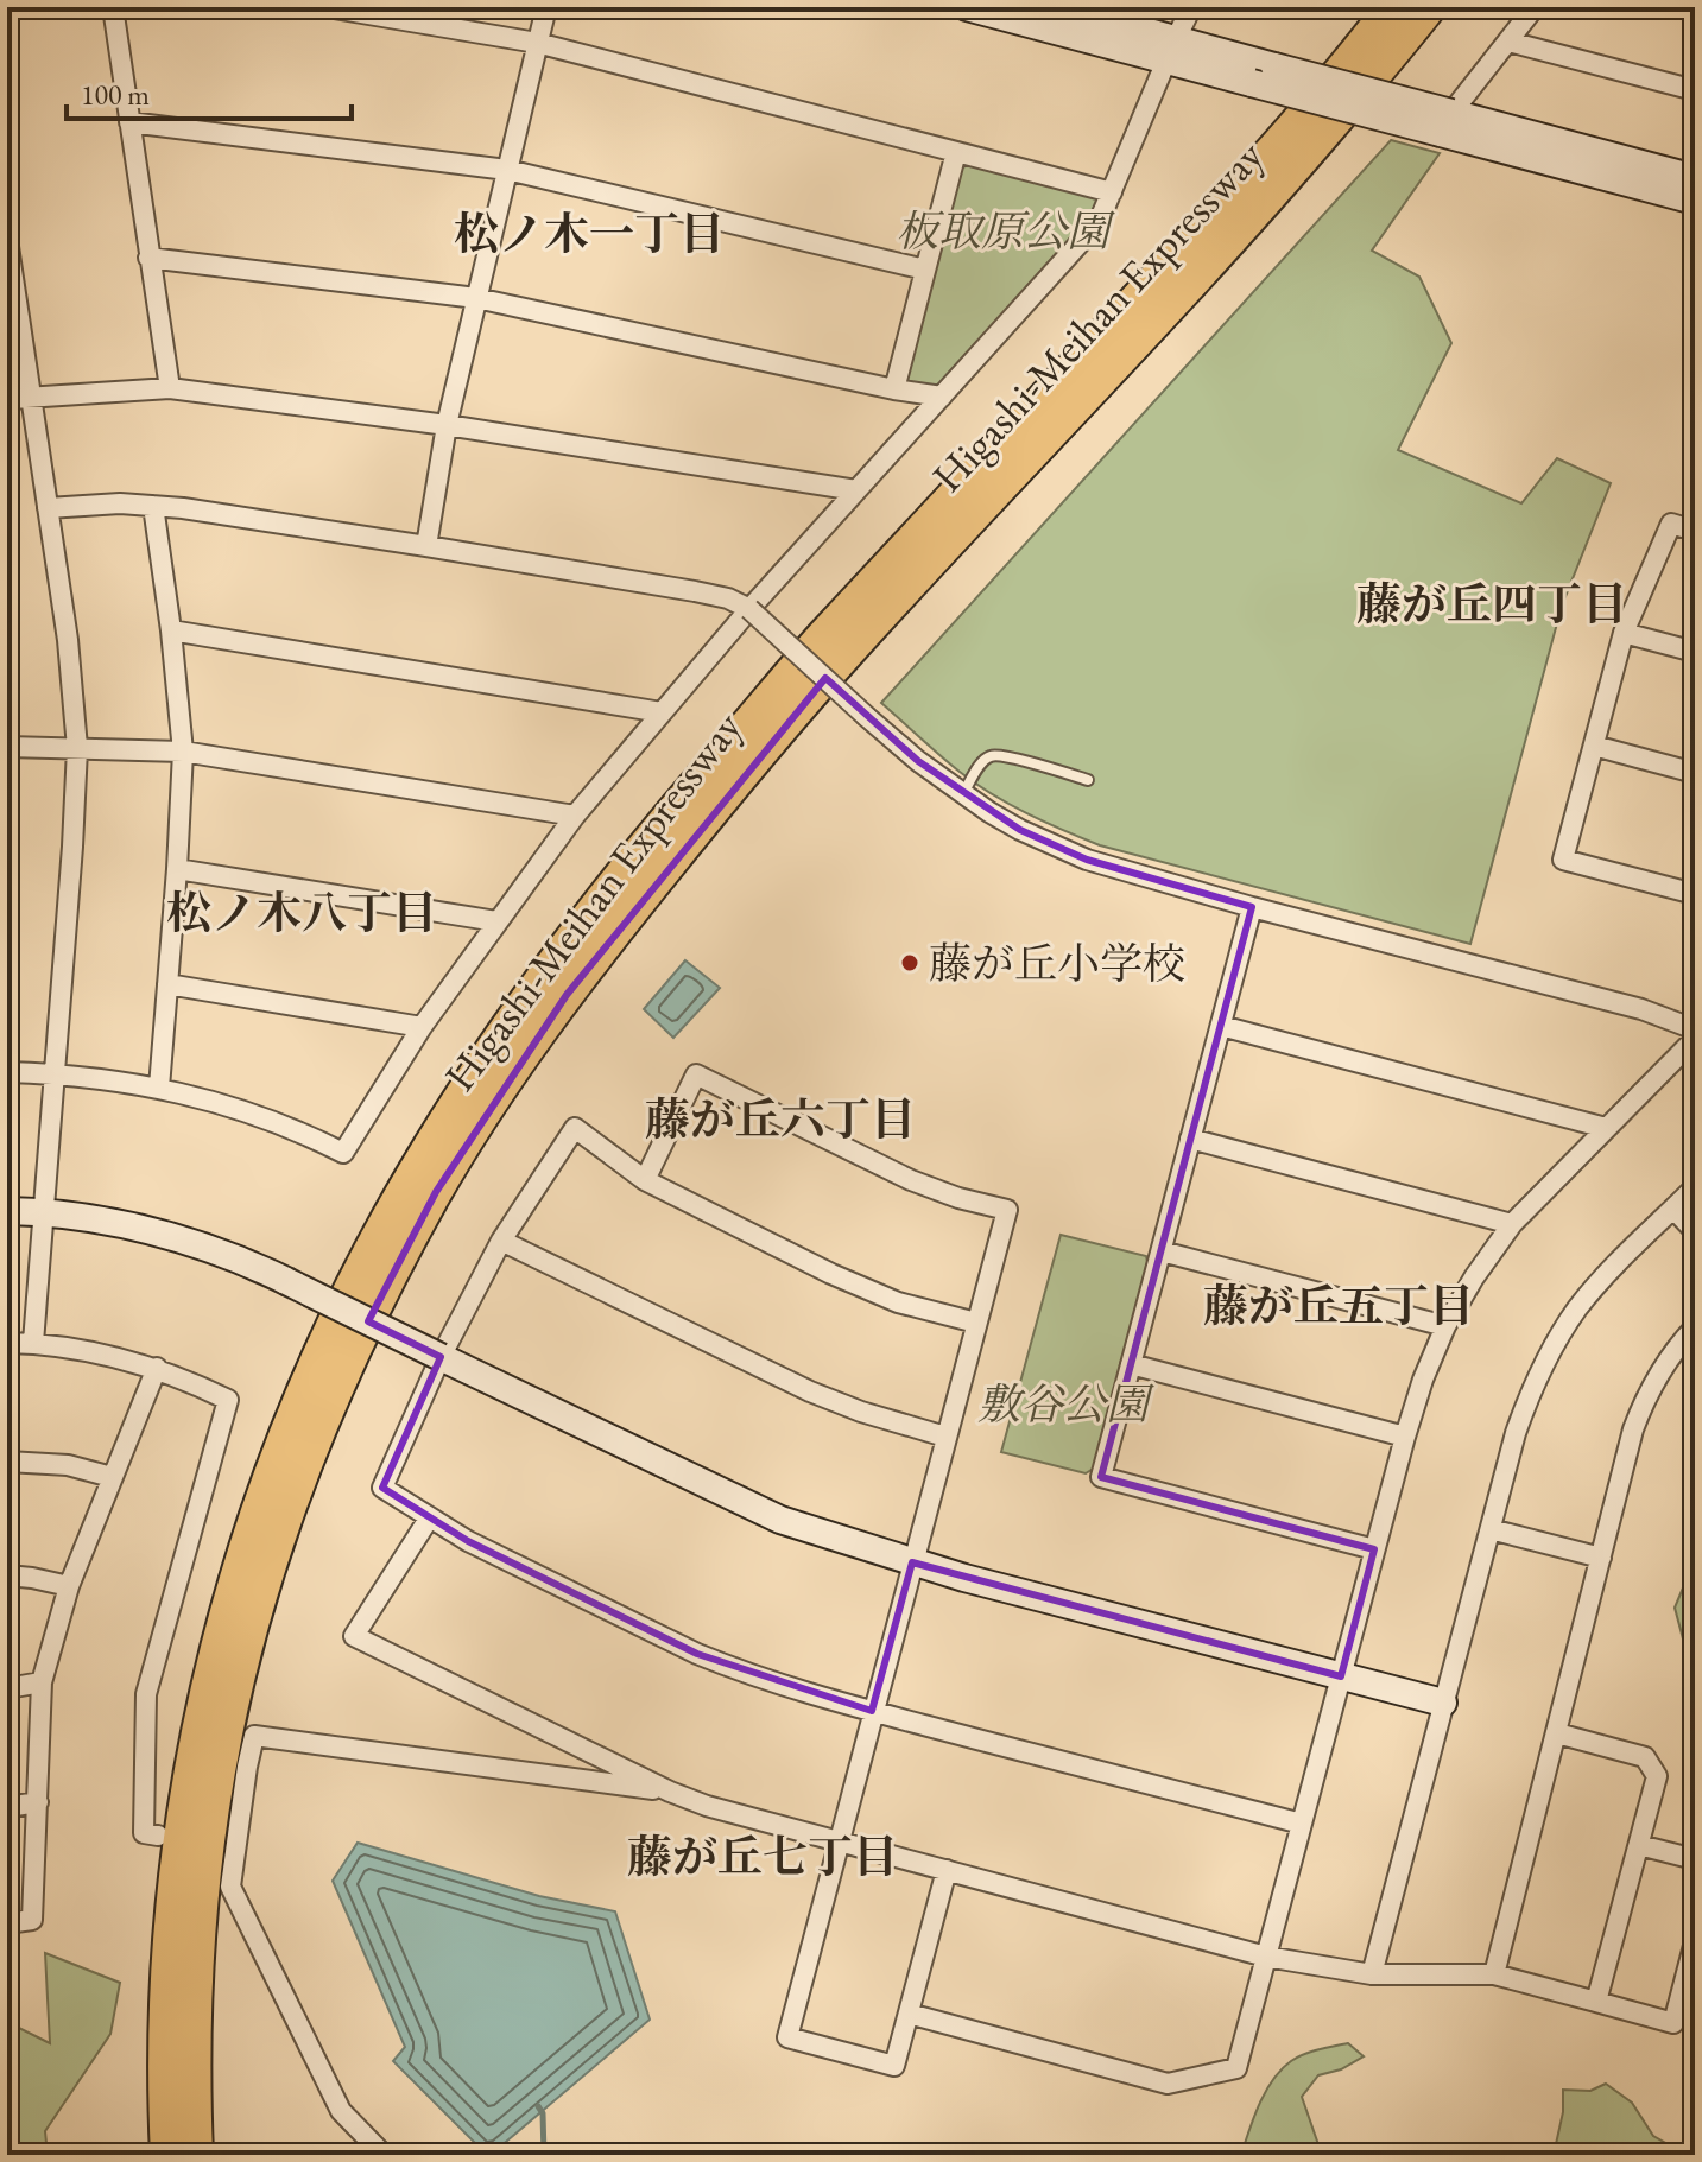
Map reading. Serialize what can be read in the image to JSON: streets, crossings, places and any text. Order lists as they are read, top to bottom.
{
  "streets": {
    "highway": ["Higashi-Meihan Expressway"]
  },
  "districts": [
    "松ノ木一丁目",
    "藤が丘四丁目",
    "松ノ木八丁目",
    "藤が丘六丁目",
    "藤が丘五丁目",
    "藤が丘七丁目"
  ],
  "parks": ["板取原公園", "敷谷公園"],
  "places": ["藤が丘小学校"],
  "scale_bar": "100 m"
}
